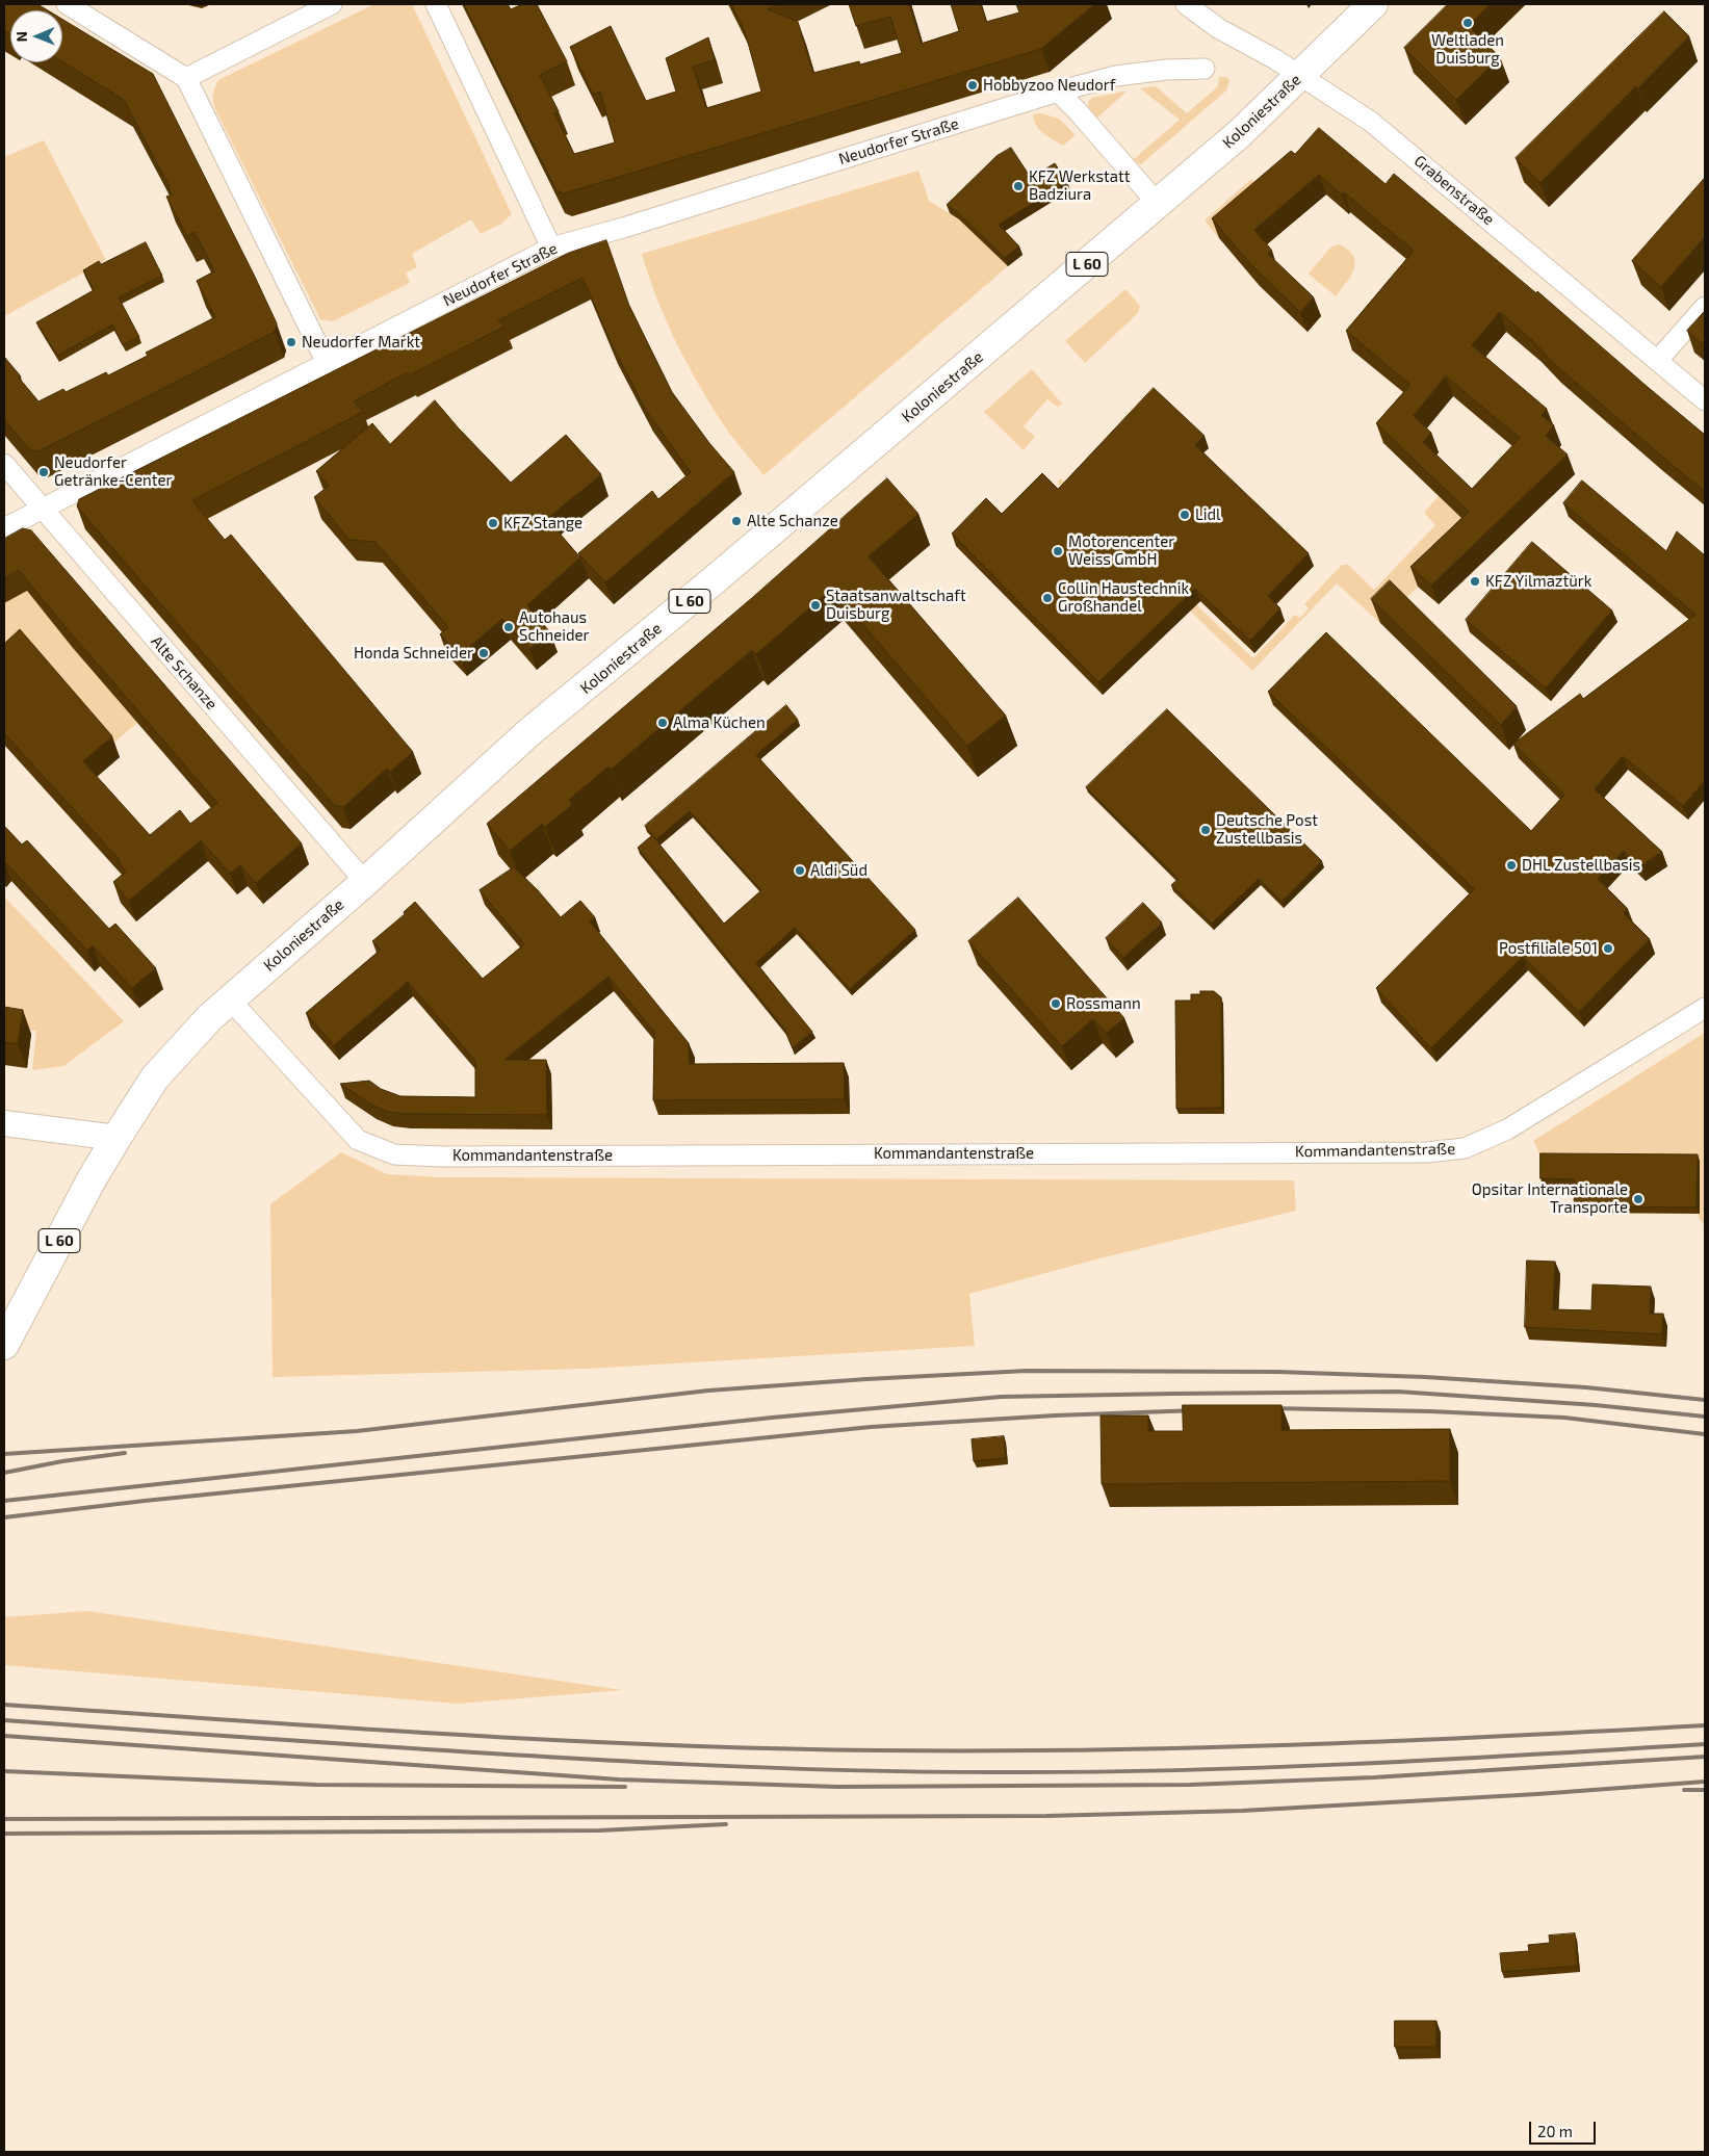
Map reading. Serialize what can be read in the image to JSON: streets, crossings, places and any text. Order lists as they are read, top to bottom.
{
  "streets": {
    "main road": ["Koloniestraße", "L 60"],
    "street": [
      "Neudorfer Straße",
      "Grabenstraße",
      "Alte Schanze",
      "Kommandantenstraße"
    ]
  },
  "crossings": [
    ["Koloniestraße", "Grabenstraße"],
    ["Koloniestraße", "Alte Schanze"],
    ["Koloniestraße", "Kommandantenstraße"],
    ["Neudorfer Straße", "Alte Schanze"]
  ],
  "places": [
    "Weltladen Duisburg",
    "Hobbyzoo Neudorf",
    "KFZ Werkstatt Badziura",
    "Neudorfer Markt",
    "Neudorfer Getränke-Center",
    "Lidl",
    "Alte Schanze",
    "KFZ Stange",
    "Motorencenter Weiss GmbH",
    "KFZ Yilmaztürk",
    "Collin Haustechnik Großhandel",
    "Staatsanwaltschaft Duisburg",
    "Autohaus Schneider",
    "Honda Schneider",
    "Alma Küchen",
    "Deutsche Post Zustellbasis",
    "DHL Zustellbasis",
    "Aldi Süd",
    "Postfiliale 501",
    "Rossmann",
    "Opsitar Internationale Transporte"
  ],
  "scale_bar": "20 m",
  "north": "left"
}
